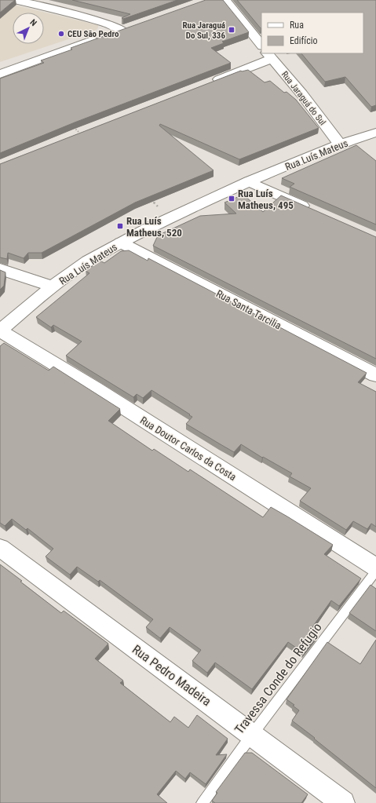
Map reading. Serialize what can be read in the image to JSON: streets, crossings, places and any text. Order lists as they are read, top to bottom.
{
  "streets": {
    "street": [
      "Rua Jaraguá do Sul",
      "Rua Luís Mateus",
      "Rua Santa Tarcilia",
      "Rua Doutor Carlos da Costa",
      "Rua Pedro Madeira"
    ],
    "lane": ["Travessa Conde do Refugio"]
  },
  "crossings": [
    ["Rua Jaraguá do Sul", "Rua Luís Mateus"],
    ["Rua Luís Mateus", "Rua Santa Tarcilia"],
    ["Rua Luís Mateus", "Rua Doutor Carlos da Costa"],
    ["Rua Pedro Madeira", "Travessa Conde do Refugio"]
  ],
  "places": {
    "transit": ["Rua Jaraguá Do Sul, 336", "Rua Luís Matheus, 495", "Rua Luís Matheus, 520"],
    "other": ["CEU São Pedro"]
  },
  "legend": ["Rua", "Edifício"],
  "north": "top right"
}
